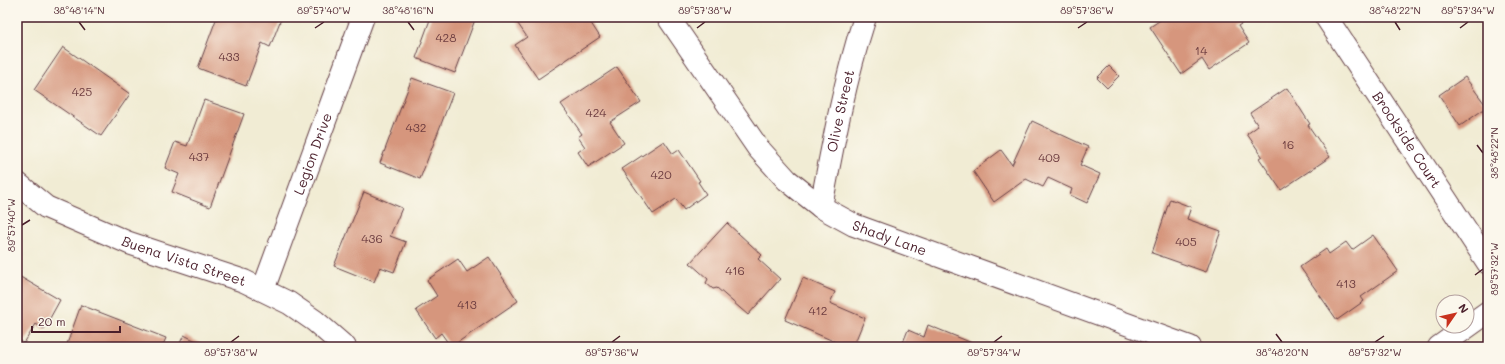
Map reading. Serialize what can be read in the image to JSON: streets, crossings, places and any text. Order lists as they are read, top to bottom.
{
  "streets": {
    "street": [
      "Olive Street",
      "Brookside Court",
      "Legion Drive",
      "Shady Lane",
      "Buena Vista Street"
    ]
  },
  "crossings": [
    ["Olive Street", "Shady Lane"],
    ["Legion Drive", "Buena Vista Street"]
  ],
  "house_numbers": [
    "428",
    "14",
    "433",
    "425",
    "424",
    "432",
    "16",
    "437",
    "409",
    "420",
    "436",
    "405",
    "416",
    "413",
    "413",
    "412"
  ],
  "scale_bar": "20 m",
  "north": "top right",
  "coordinates": [
    "38°48'14\"N",
    "89°57'40\"W",
    "38°48'16\"N",
    "89°57'38\"W",
    "89°57'36\"W",
    "38°48'22\"N",
    "89°57'34\"W",
    "89°57'32\"W",
    "38°48'20\"N"
  ]
}
